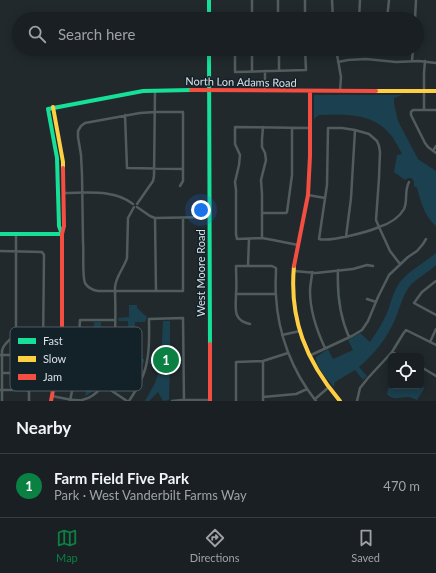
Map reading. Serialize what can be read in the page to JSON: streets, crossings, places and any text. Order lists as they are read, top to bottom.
{
  "streets": {
    "street": ["North Lon Adams Road", "West Moore Road"]
  },
  "crossings": [
    ["North Lon Adams Road", "West Moore Road"]
  ],
  "legend": ["Fast", "Slow", "Jam"],
  "page": {
    "search": "Search here",
    "pins": "1",
    "heading": "Nearby",
    "list": [
      {
        "mark": "1",
        "name": "Farm Field Five Park",
        "note": "Park · West Vanderbilt Farms Way",
        "value": "470 m"
      }
    ],
    "nav": ["Map", "Directions", "Saved"]
  }
}
